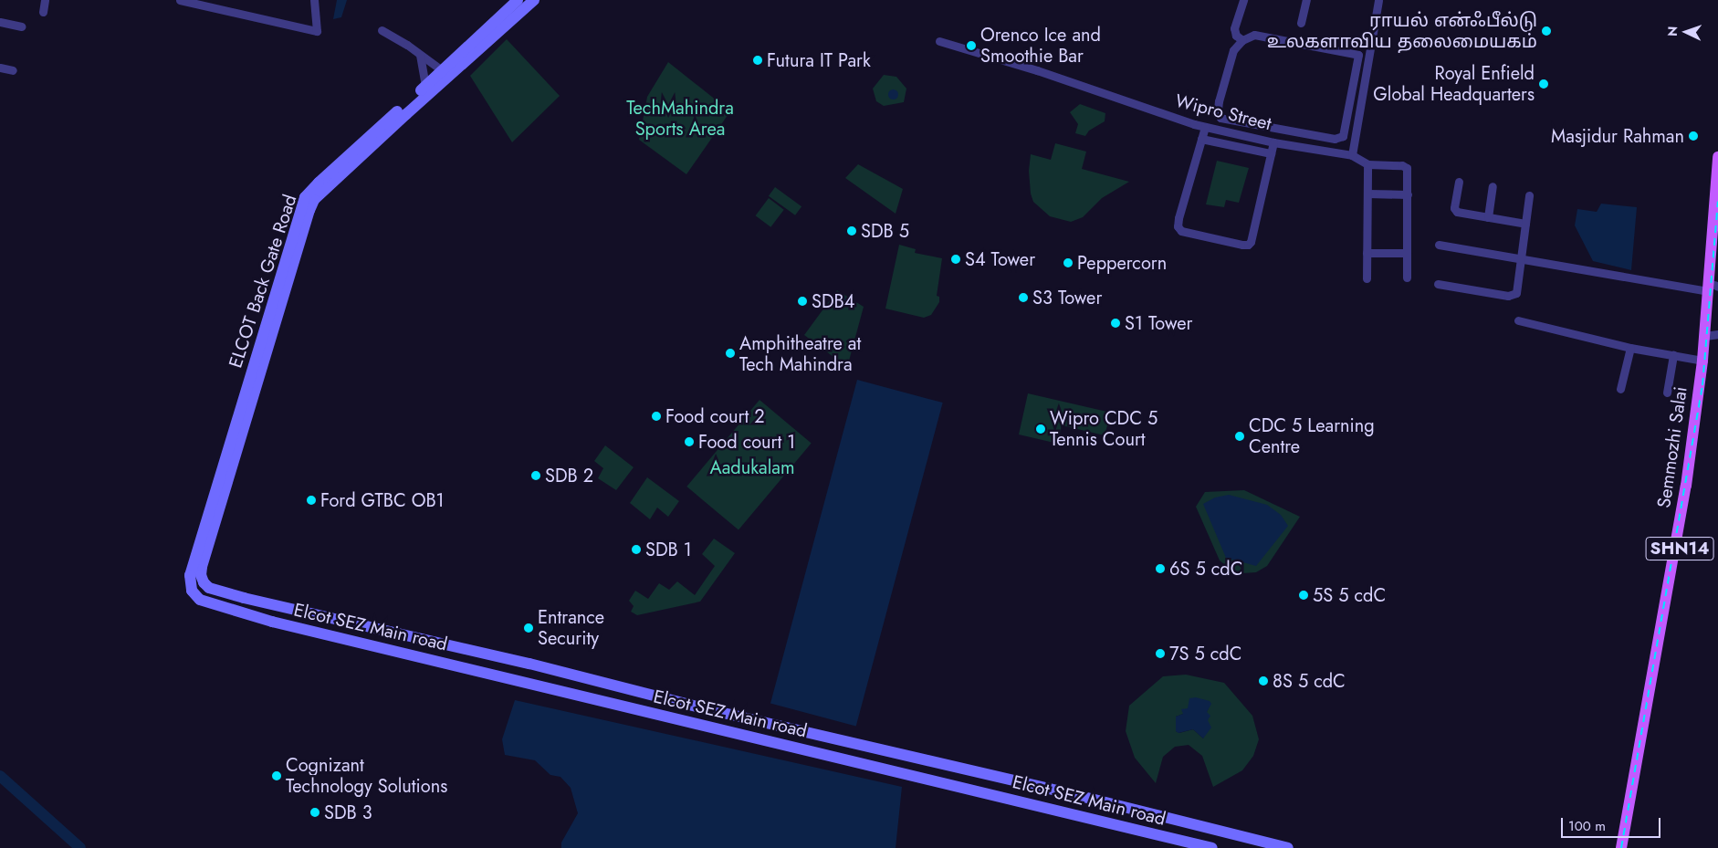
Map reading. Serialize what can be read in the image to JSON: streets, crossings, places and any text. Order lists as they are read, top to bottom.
{
  "streets": {
    "main road": ["Semmozhi Salai", "SHN14"],
    "street": ["Wipro Street", "ELCOT Back Gate Road", "Elcot SEZ Main road"]
  },
  "crossings": [
    ["ELCOT Back Gate Road", "Elcot SEZ Main road"],
    ["Semmozhi Salai", "SHN14"]
  ],
  "parks": ["TechMahindra Sports Area", "Aadukalam"],
  "places": [
    "ராயல் என்ஃபீல்டு உலகளாவிய தலைமையகம்",
    "Orenco Ice and Smoothie Bar",
    "Futura IT Park",
    "Royal Enfield Global Headquarters",
    "Masjidur Rahman",
    "SDB 5",
    "S4 Tower",
    "Peppercorn",
    "S3 Tower",
    "SDB4",
    "S1 Tower",
    "Amphitheatre at Tech Mahindra",
    "Food court 2",
    "Wipro CDC 5 Tennis Court",
    "CDC 5 Learning Centre",
    "Food court 1",
    "SDB 2",
    "Ford GTBC OB1",
    "SDB 1",
    "6S 5 cdC",
    "5S 5 cdC",
    "Entrance Security",
    "7S 5 cdC",
    "8S 5 cdC",
    "Cognizant Technology Solutions",
    "SDB 3"
  ],
  "scale_bar": "100 m",
  "north": "left"
}
